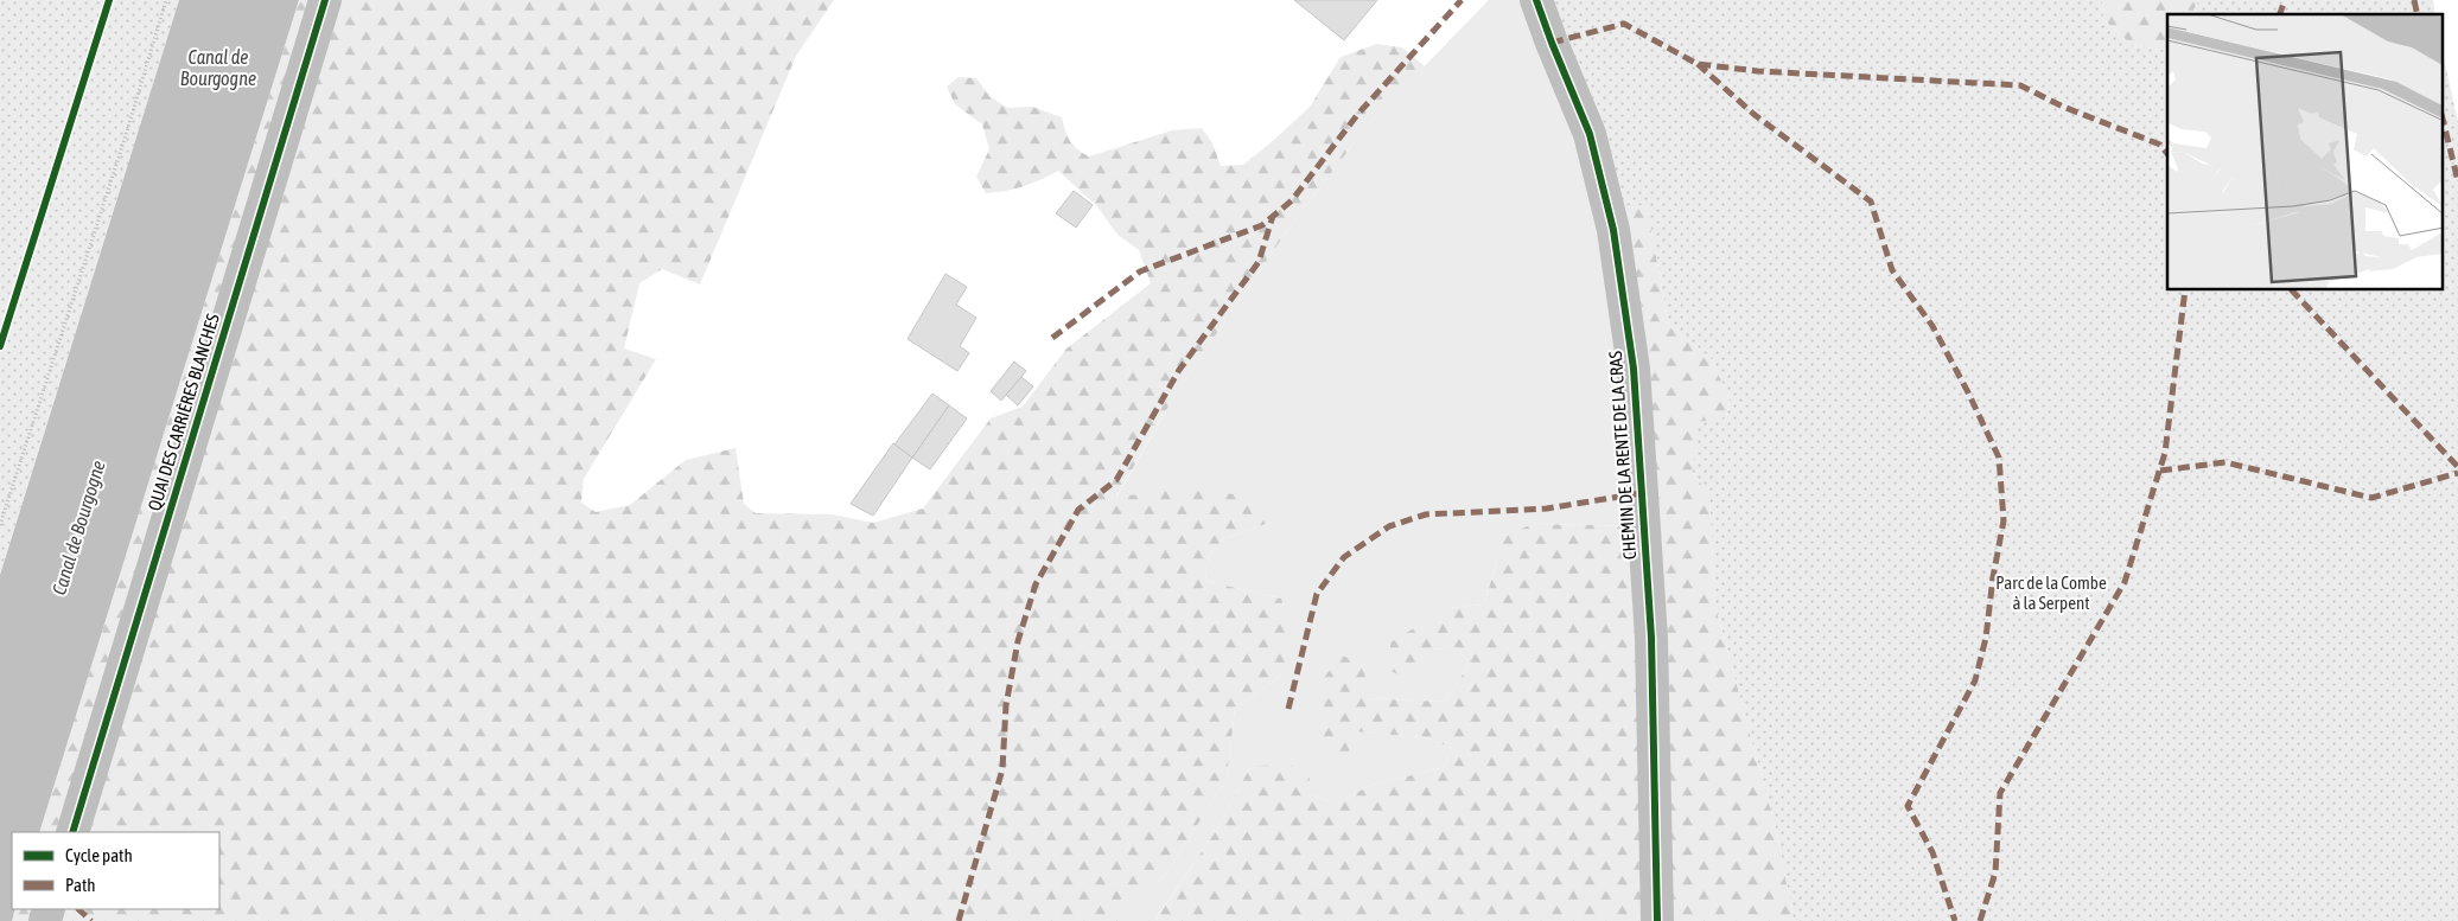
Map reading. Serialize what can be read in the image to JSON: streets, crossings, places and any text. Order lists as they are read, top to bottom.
{
  "streets": {
    "street": ["QUAI DES CARRIÈRES BLANCHES", "CHEMIN DE LA RENTE DE LA CRAS"]
  },
  "water": ["Canal de Bourgogne"],
  "parks": ["Parc de la Combe à la Serpent"],
  "legend": ["Cycle path", "Path"]
}
